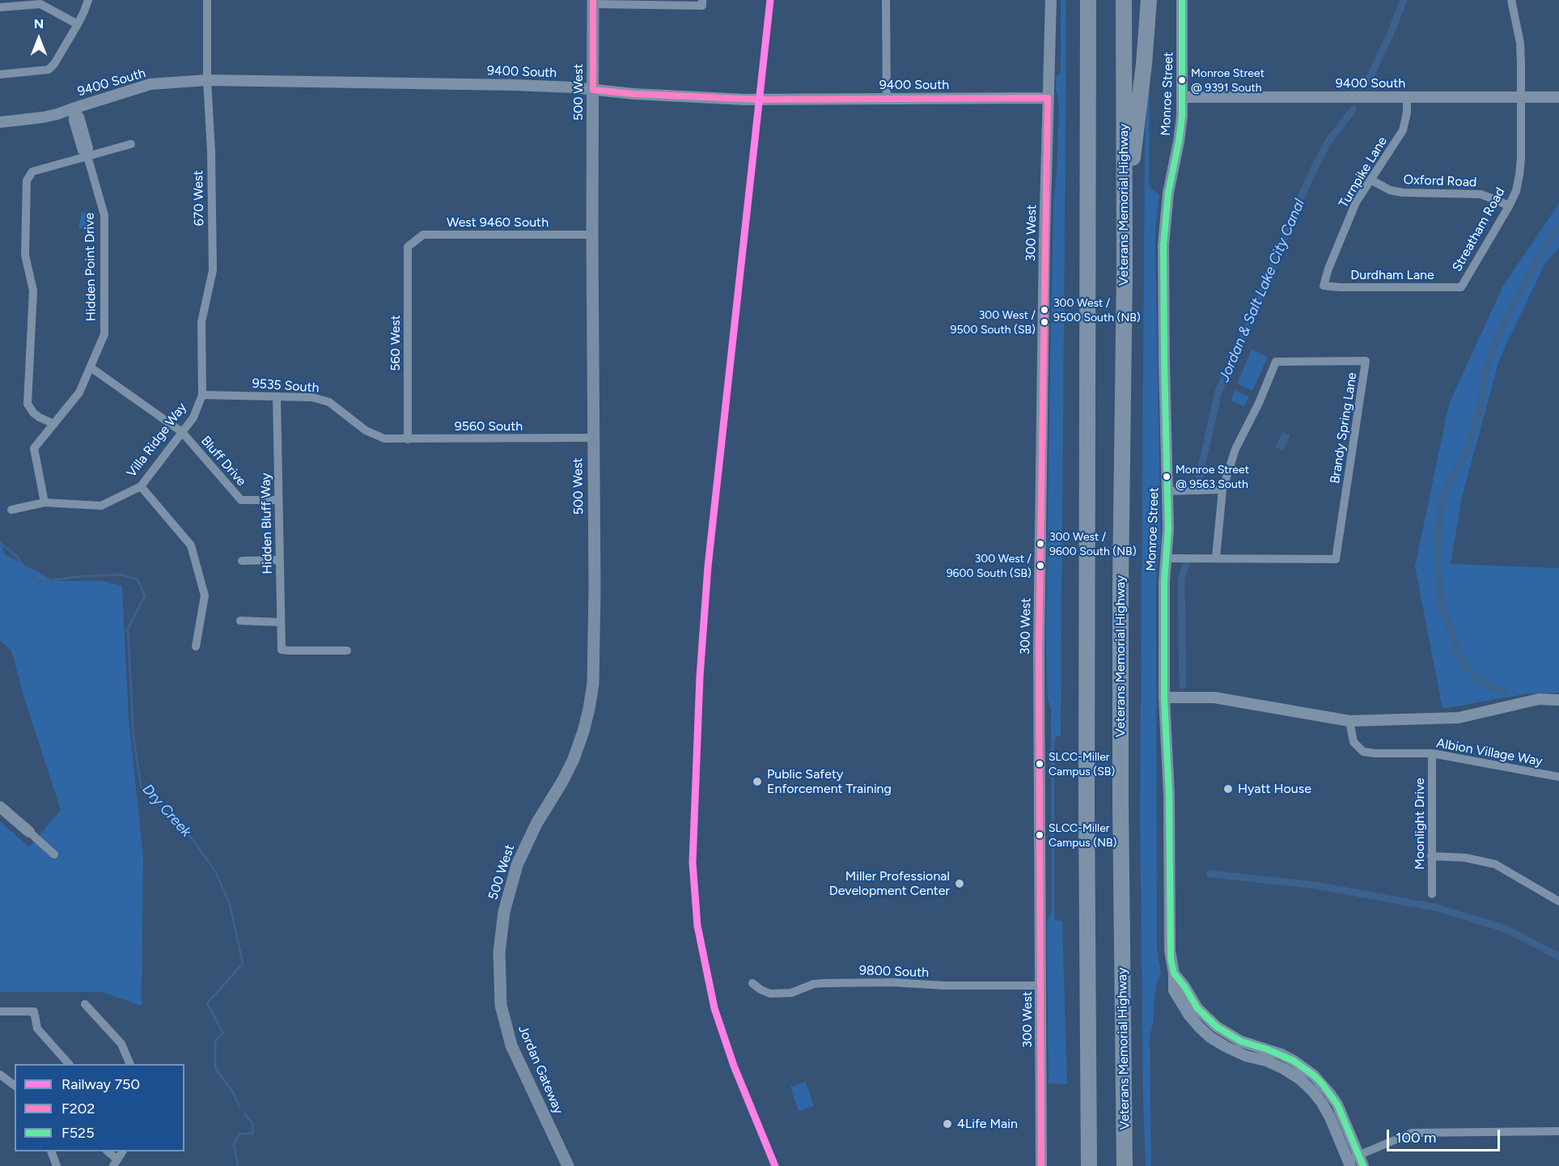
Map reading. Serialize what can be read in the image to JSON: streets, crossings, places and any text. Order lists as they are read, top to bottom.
{
  "streets": {
    "highway": ["Veterans Memorial Highway"],
    "main road": ["500 West", "Jordan Gateway"],
    "street": [
      "9400 South",
      "Monroe Street",
      "Turnpike Lane",
      "Oxford Road",
      "670 West",
      "West 9460 South",
      "Streatham Road",
      "300 West",
      "Hidden Point Drive",
      "Durdham Lane",
      "560 West",
      "9535 South",
      "9560 South",
      "Brandy Spring Lane",
      "Villa Ridge Way",
      "Bluff Drive",
      "Hidden Bluff Way",
      "Albion Village Way",
      "Moonlight Drive",
      "9800 South"
    ]
  },
  "crossings": [
    ["9400 South", "500 West"],
    ["9400 South", "Monroe Street"],
    ["9400 South", "Turnpike Lane"],
    ["9400 South", "670 West"],
    ["9400 South", "Streatham Road"],
    ["9400 South", "300 West"],
    ["9400 South", "Hidden Point Drive"],
    ["500 West", "West 9460 South"],
    ["500 West", "9560 South"],
    ["500 West", "Jordan Gateway"],
    ["Turnpike Lane", "Oxford Road"],
    ["Turnpike Lane", "Durdham Lane"],
    ["Oxford Road", "Streatham Road"],
    ["670 West", "9535 South"],
    ["670 West", "Villa Ridge Way"],
    ["West 9460 South", "560 West"],
    ["Streatham Road", "Durdham Lane"],
    ["300 West", "9800 South"],
    ["Hidden Point Drive", "Villa Ridge Way"],
    ["Hidden Point Drive", "Bluff Drive"],
    ["560 West", "9560 South"],
    ["9535 South", "9560 South"],
    ["9535 South", "Villa Ridge Way"],
    ["9535 South", "Hidden Bluff Way"],
    ["Villa Ridge Way", "Bluff Drive"],
    ["Bluff Drive", "Hidden Bluff Way"],
    ["Albion Village Way", "Moonlight Drive"]
  ],
  "water": ["Jordan & Salt Lake City Canal", "Dry Creek"],
  "places": [
    "Monroe Street @ 9391 South",
    "300 West / 9500 South (NB)",
    "300 West / 9500 South (SB)",
    "Monroe Street @ 9563 South",
    "300 West / 9600 South (NB)",
    "300 West / 9600 South (SB)",
    "SLCC-Miller Campus (SB)",
    "Public Safety Enforcement Training",
    "Hyatt House",
    "SLCC-Miller Campus (NB)",
    "Miller Professional Development Center",
    "4Life Main"
  ],
  "lines": ["rail line 750", "transit line F202", "transit line F525"],
  "legend": ["Railway 750", "F202", "F525"],
  "scale_bar": "100 m",
  "north": "top"
}
